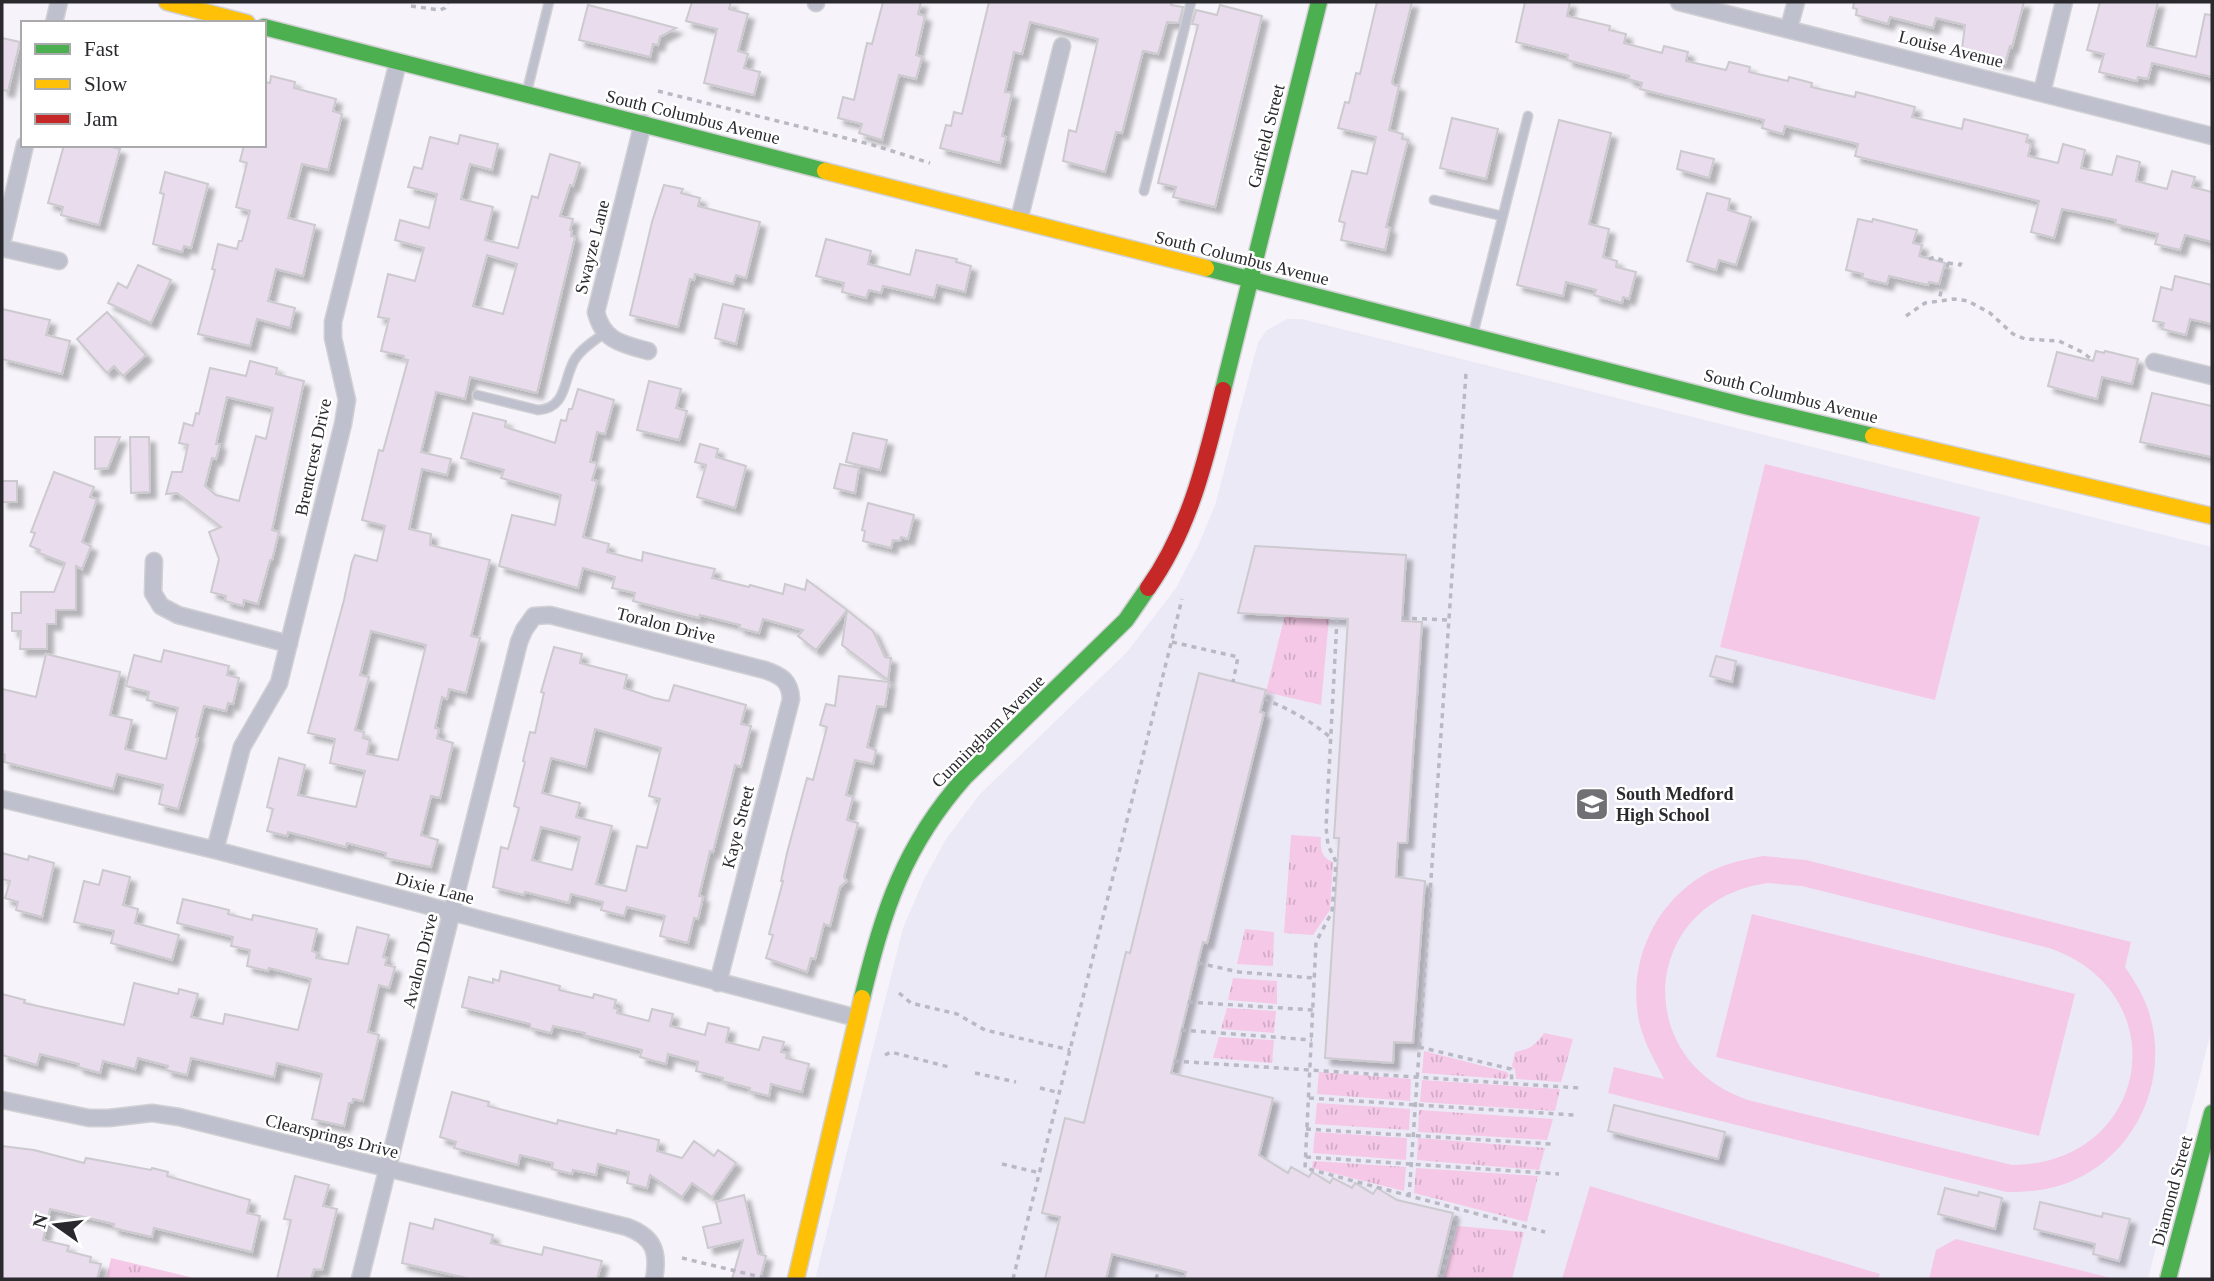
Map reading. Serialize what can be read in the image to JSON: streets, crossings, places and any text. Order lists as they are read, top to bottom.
{
  "streets": {
    "main road": [
      "South Columbus Avenue",
      "Garfield Street",
      "Cunningham Avenue",
      "Diamond Street"
    ],
    "street": [
      "Louise Avenue",
      "Swayze Lane",
      "Brentcrest Drive",
      "Toralon Drive",
      "Kaye Street",
      "Dixie Lane",
      "Avalon Drive",
      "Clearsprings Drive"
    ]
  },
  "crossings": [
    ["South Columbus Avenue", "Garfield Street"],
    ["South Columbus Avenue", "Swayze Lane"],
    ["South Columbus Avenue", "Brentcrest Drive"],
    ["South Columbus Avenue", "Cunningham Avenue"],
    ["Garfield Street", "Cunningham Avenue"],
    ["Brentcrest Drive", "Dixie Lane"],
    ["Toralon Drive", "Kaye Street"],
    ["Toralon Drive", "Avalon Drive"],
    ["Cunningham Avenue", "Dixie Lane"],
    ["Kaye Street", "Dixie Lane"],
    ["Dixie Lane", "Avalon Drive"],
    ["Avalon Drive", "Clearsprings Drive"]
  ],
  "places": {
    "school or university": ["South Medford High School"]
  },
  "legend": ["Fast", "Slow", "Jam"],
  "north": "left"
}
